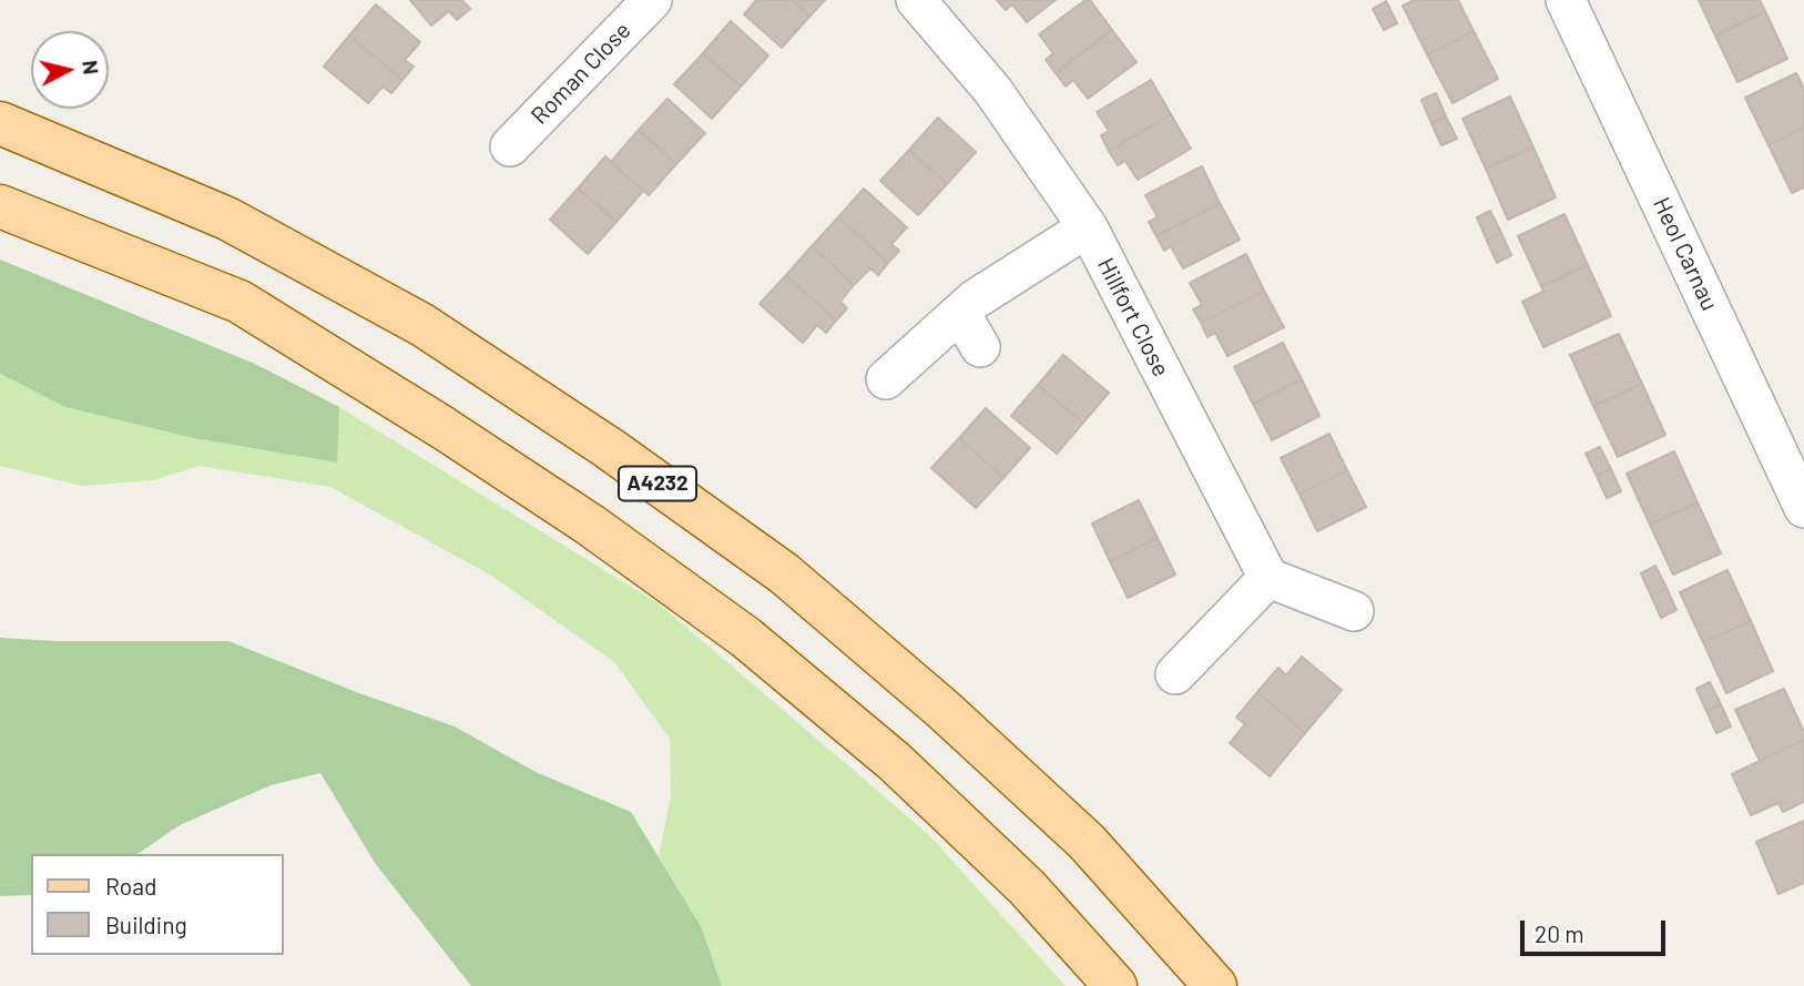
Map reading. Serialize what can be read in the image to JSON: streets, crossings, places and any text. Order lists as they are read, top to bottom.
{
  "streets": {
    "main road": ["A4232"],
    "street": ["Roman Close", "Heol Carnau", "Hillfort Close"]
  },
  "legend": ["Road", "Building"],
  "scale_bar": "20 m",
  "north": "right"
}
